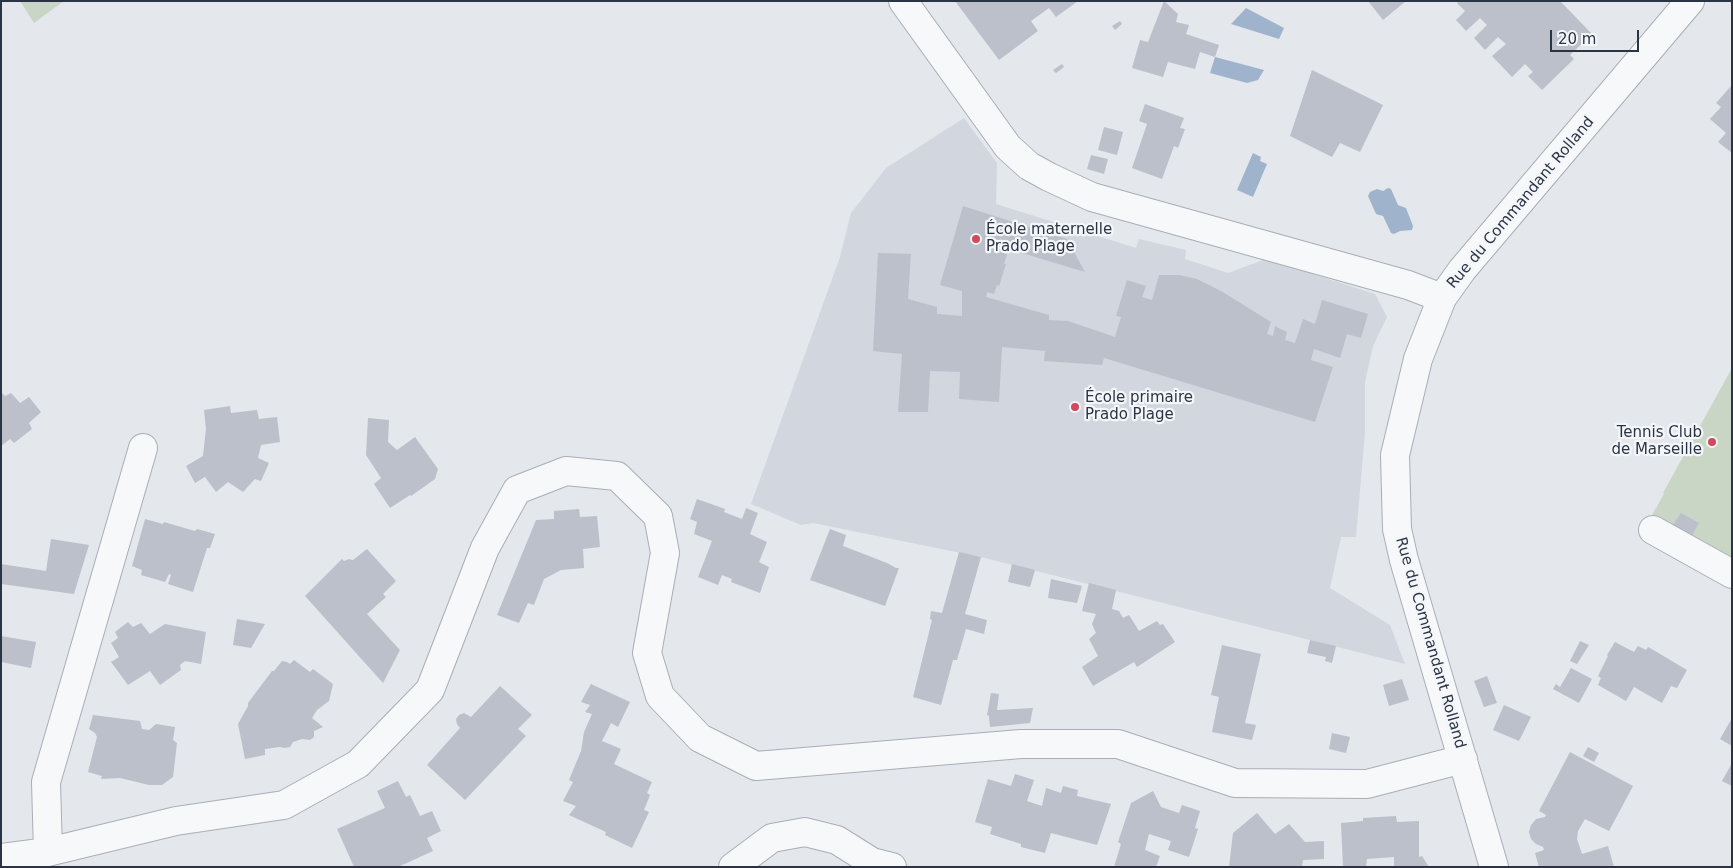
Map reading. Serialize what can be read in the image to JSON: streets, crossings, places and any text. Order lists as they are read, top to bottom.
{
  "streets": {
    "street": ["Rue du Commandant Rolland"]
  },
  "places": ["École maternelle Prado Plage", "École primaire Prado Plage", "Tennis Club de Marseille"],
  "scale_bar": "20 m"
}
